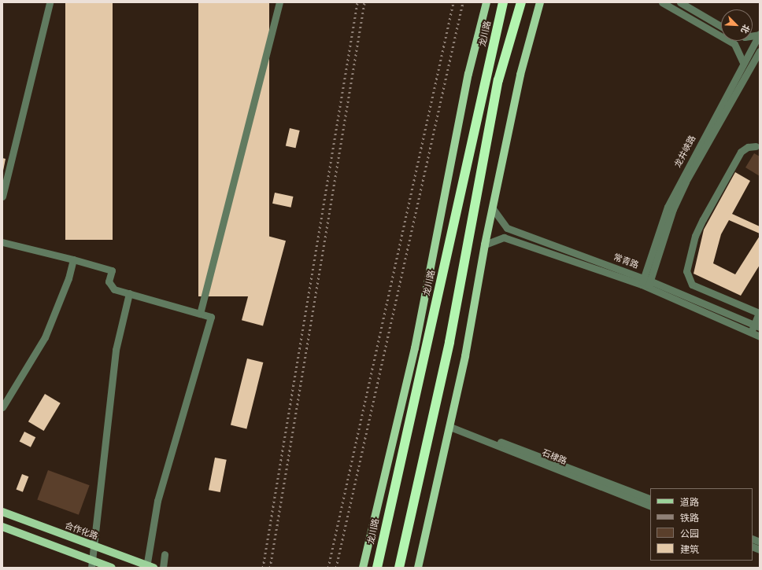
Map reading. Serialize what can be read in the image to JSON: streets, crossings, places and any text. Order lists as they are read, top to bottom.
{
  "streets": {
    "highway": ["龙川路"],
    "main road": ["合作化路"],
    "street": ["龙井峡路", "常青路", "石棣路"]
  },
  "crossings": [
    ["龙井峡路", "常青路"]
  ],
  "legend": [
    "道路",
    "铁路",
    "公园",
    "建筑"
  ],
  "north": "bottom right"
}
